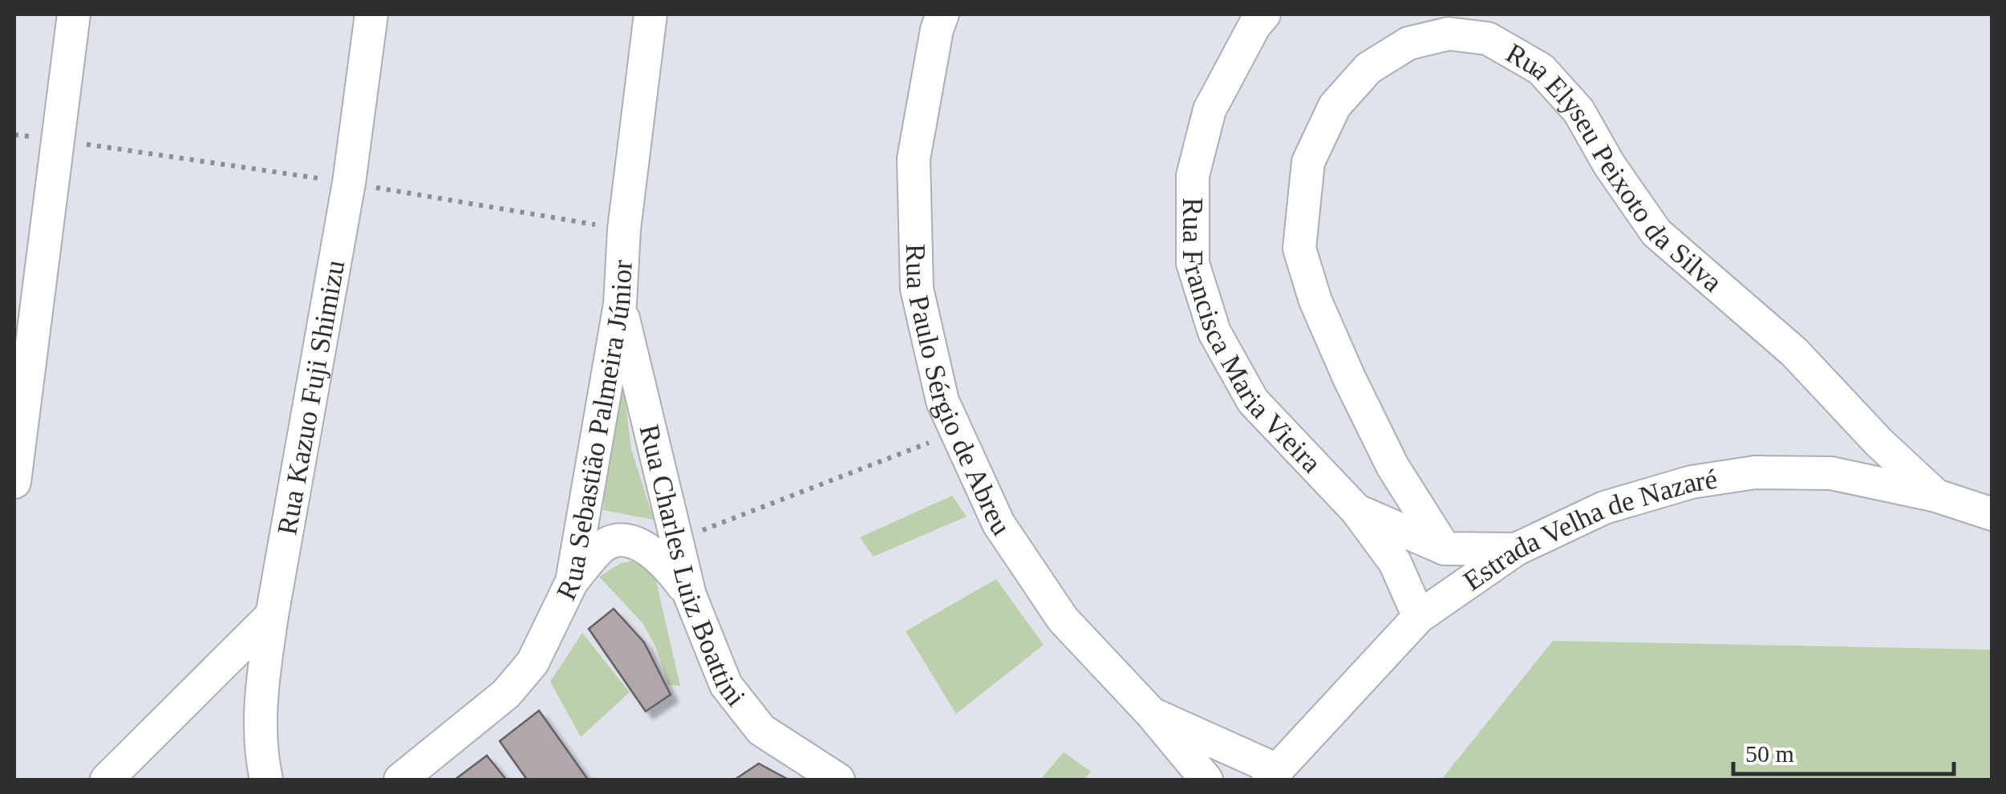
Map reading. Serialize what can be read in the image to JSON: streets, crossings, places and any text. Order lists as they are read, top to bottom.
{
  "streets": {
    "street": [
      "Rua Elyseu Peixoto da Silva",
      "Rua Francisca Maria Vieira",
      "Rua Paulo Sérgio de Abreu",
      "Rua Kazuo Fuji Shimizu",
      "Rua Sebastião Palmeira Júnior",
      "Estrada Velha de Nazaré",
      "Rua Charles Luiz Boattini"
    ]
  },
  "crossings": [
    ["Rua Elyseu Peixoto da Silva", "Rua Francisca Maria Vieira"],
    ["Rua Elyseu Peixoto da Silva", "Estrada Velha de Nazaré"],
    ["Rua Francisca Maria Vieira", "Estrada Velha de Nazaré"],
    ["Rua Paulo Sérgio de Abreu", "Estrada Velha de Nazaré"],
    ["Rua Sebastião Palmeira Júnior", "Rua Charles Luiz Boattini"]
  ],
  "scale_bar": "50 m"
}
